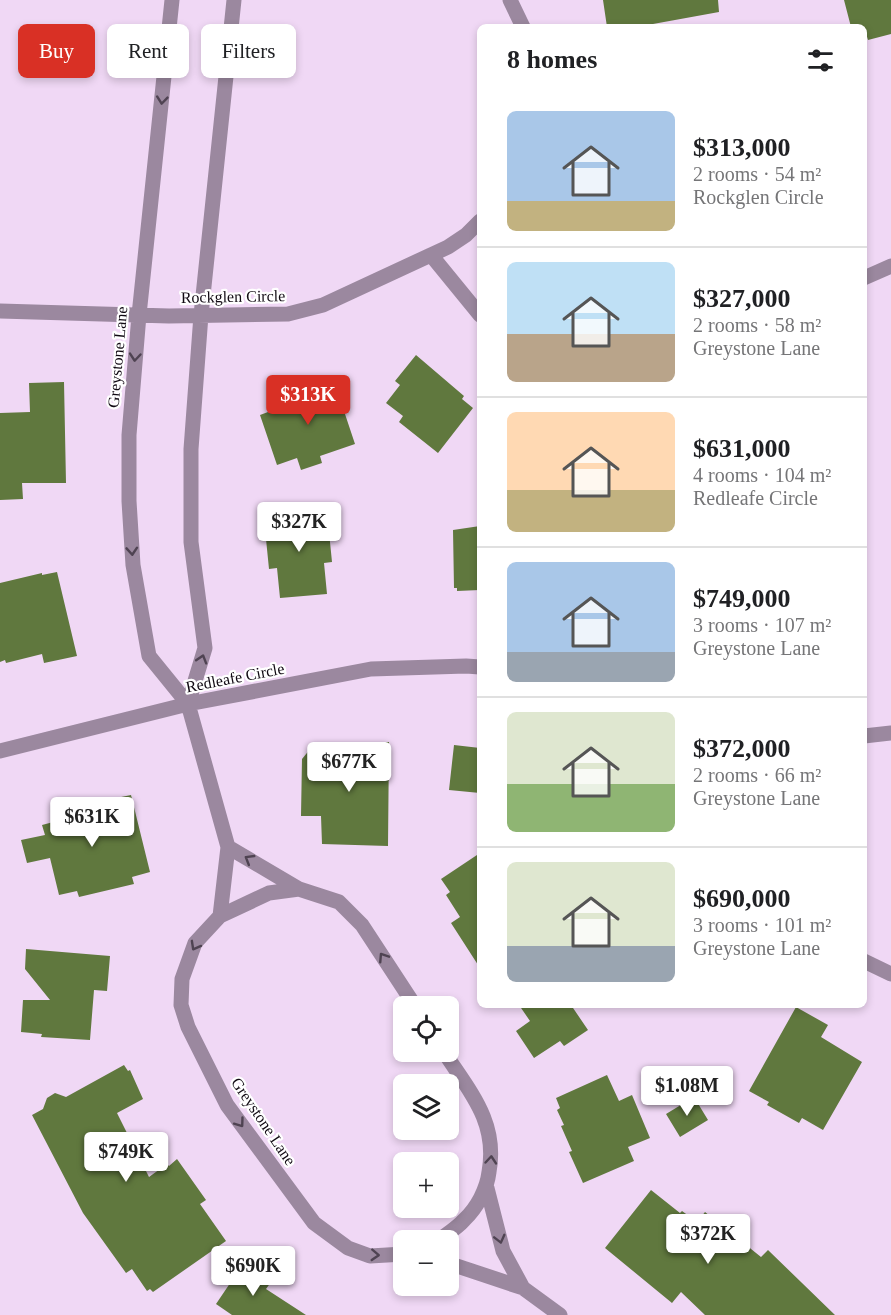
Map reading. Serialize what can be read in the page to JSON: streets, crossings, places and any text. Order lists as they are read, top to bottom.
{
  "streets": {
    "street": ["Rockglen Circle", "Greystone Lane", "Redleafe Circle"]
  },
  "crossings": [
    ["Rockglen Circle", "Greystone Lane"],
    ["Greystone Lane", "Redleafe Circle"]
  ],
  "page": {
    "chip": ["Buy", "Rent", "Filters"],
    "heading": "8 homes",
    "list": [
      {
        "name": "$313,000",
        "note": "2 rooms · 54 m² · Rockglen Circle"
      },
      {
        "name": "$327,000",
        "note": "2 rooms · 58 m² · Greystone Lane"
      },
      {
        "name": "$631,000",
        "note": "4 rooms · 104 m² · Redleafe Circle"
      },
      {
        "name": "$749,000",
        "note": "3 rooms · 107 m² · Greystone Lane"
      },
      {
        "name": "$372,000",
        "note": "2 rooms · 66 m² · Greystone Lane"
      },
      {
        "name": "$690,000",
        "note": "3 rooms · 101 m² · Greystone Lane"
      }
    ],
    "price": [
      "$313K",
      "$327K",
      "$677K",
      "$631K",
      "$1.08M",
      "$749K",
      "$372K",
      "$690K"
    ],
    "map_buttons": ["+", "−"]
  }
}
